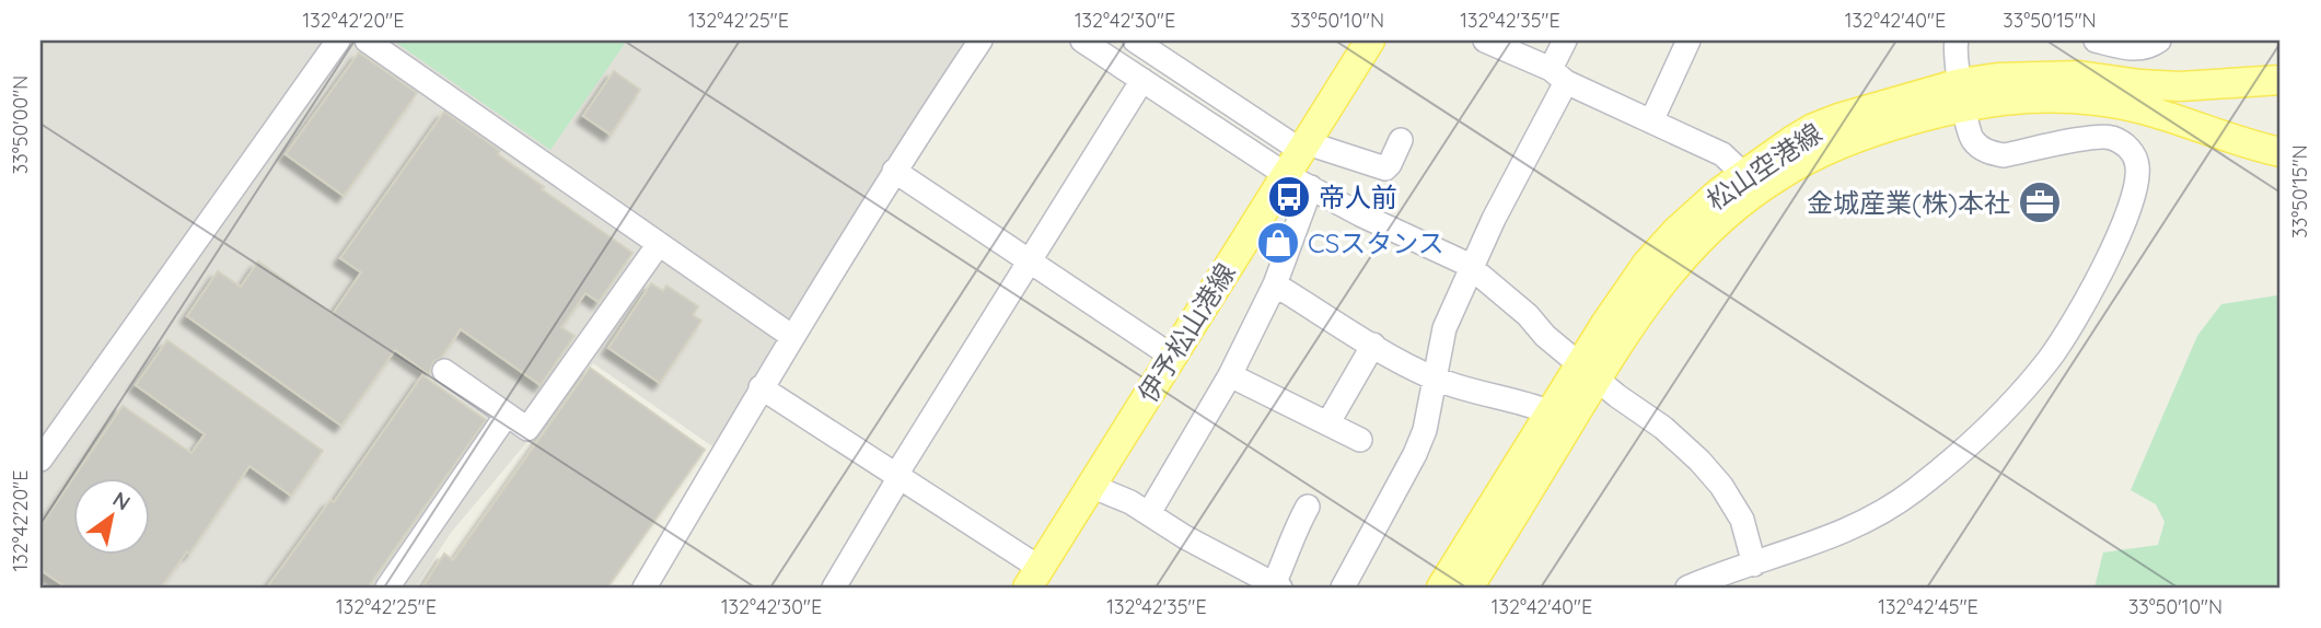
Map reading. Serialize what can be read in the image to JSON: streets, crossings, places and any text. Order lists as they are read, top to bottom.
{
  "streets": {
    "main road": ["松山空港線", "伊予松山港線"]
  },
  "places": {
    "bus stop": ["帝人前"],
    "office": ["金城産業(株)本社"],
    "shop": ["CSスタンス"]
  },
  "north": "top right",
  "coordinates": [
    "132°42'20\"E",
    "132°42'25\"E",
    "132°42'30\"E",
    "33°50'10\"N",
    "132°42'35\"E",
    "132°42'40\"E",
    "33°50'15\"N",
    "33°50'00\"N",
    "132°42'45\"E"
  ]
}
